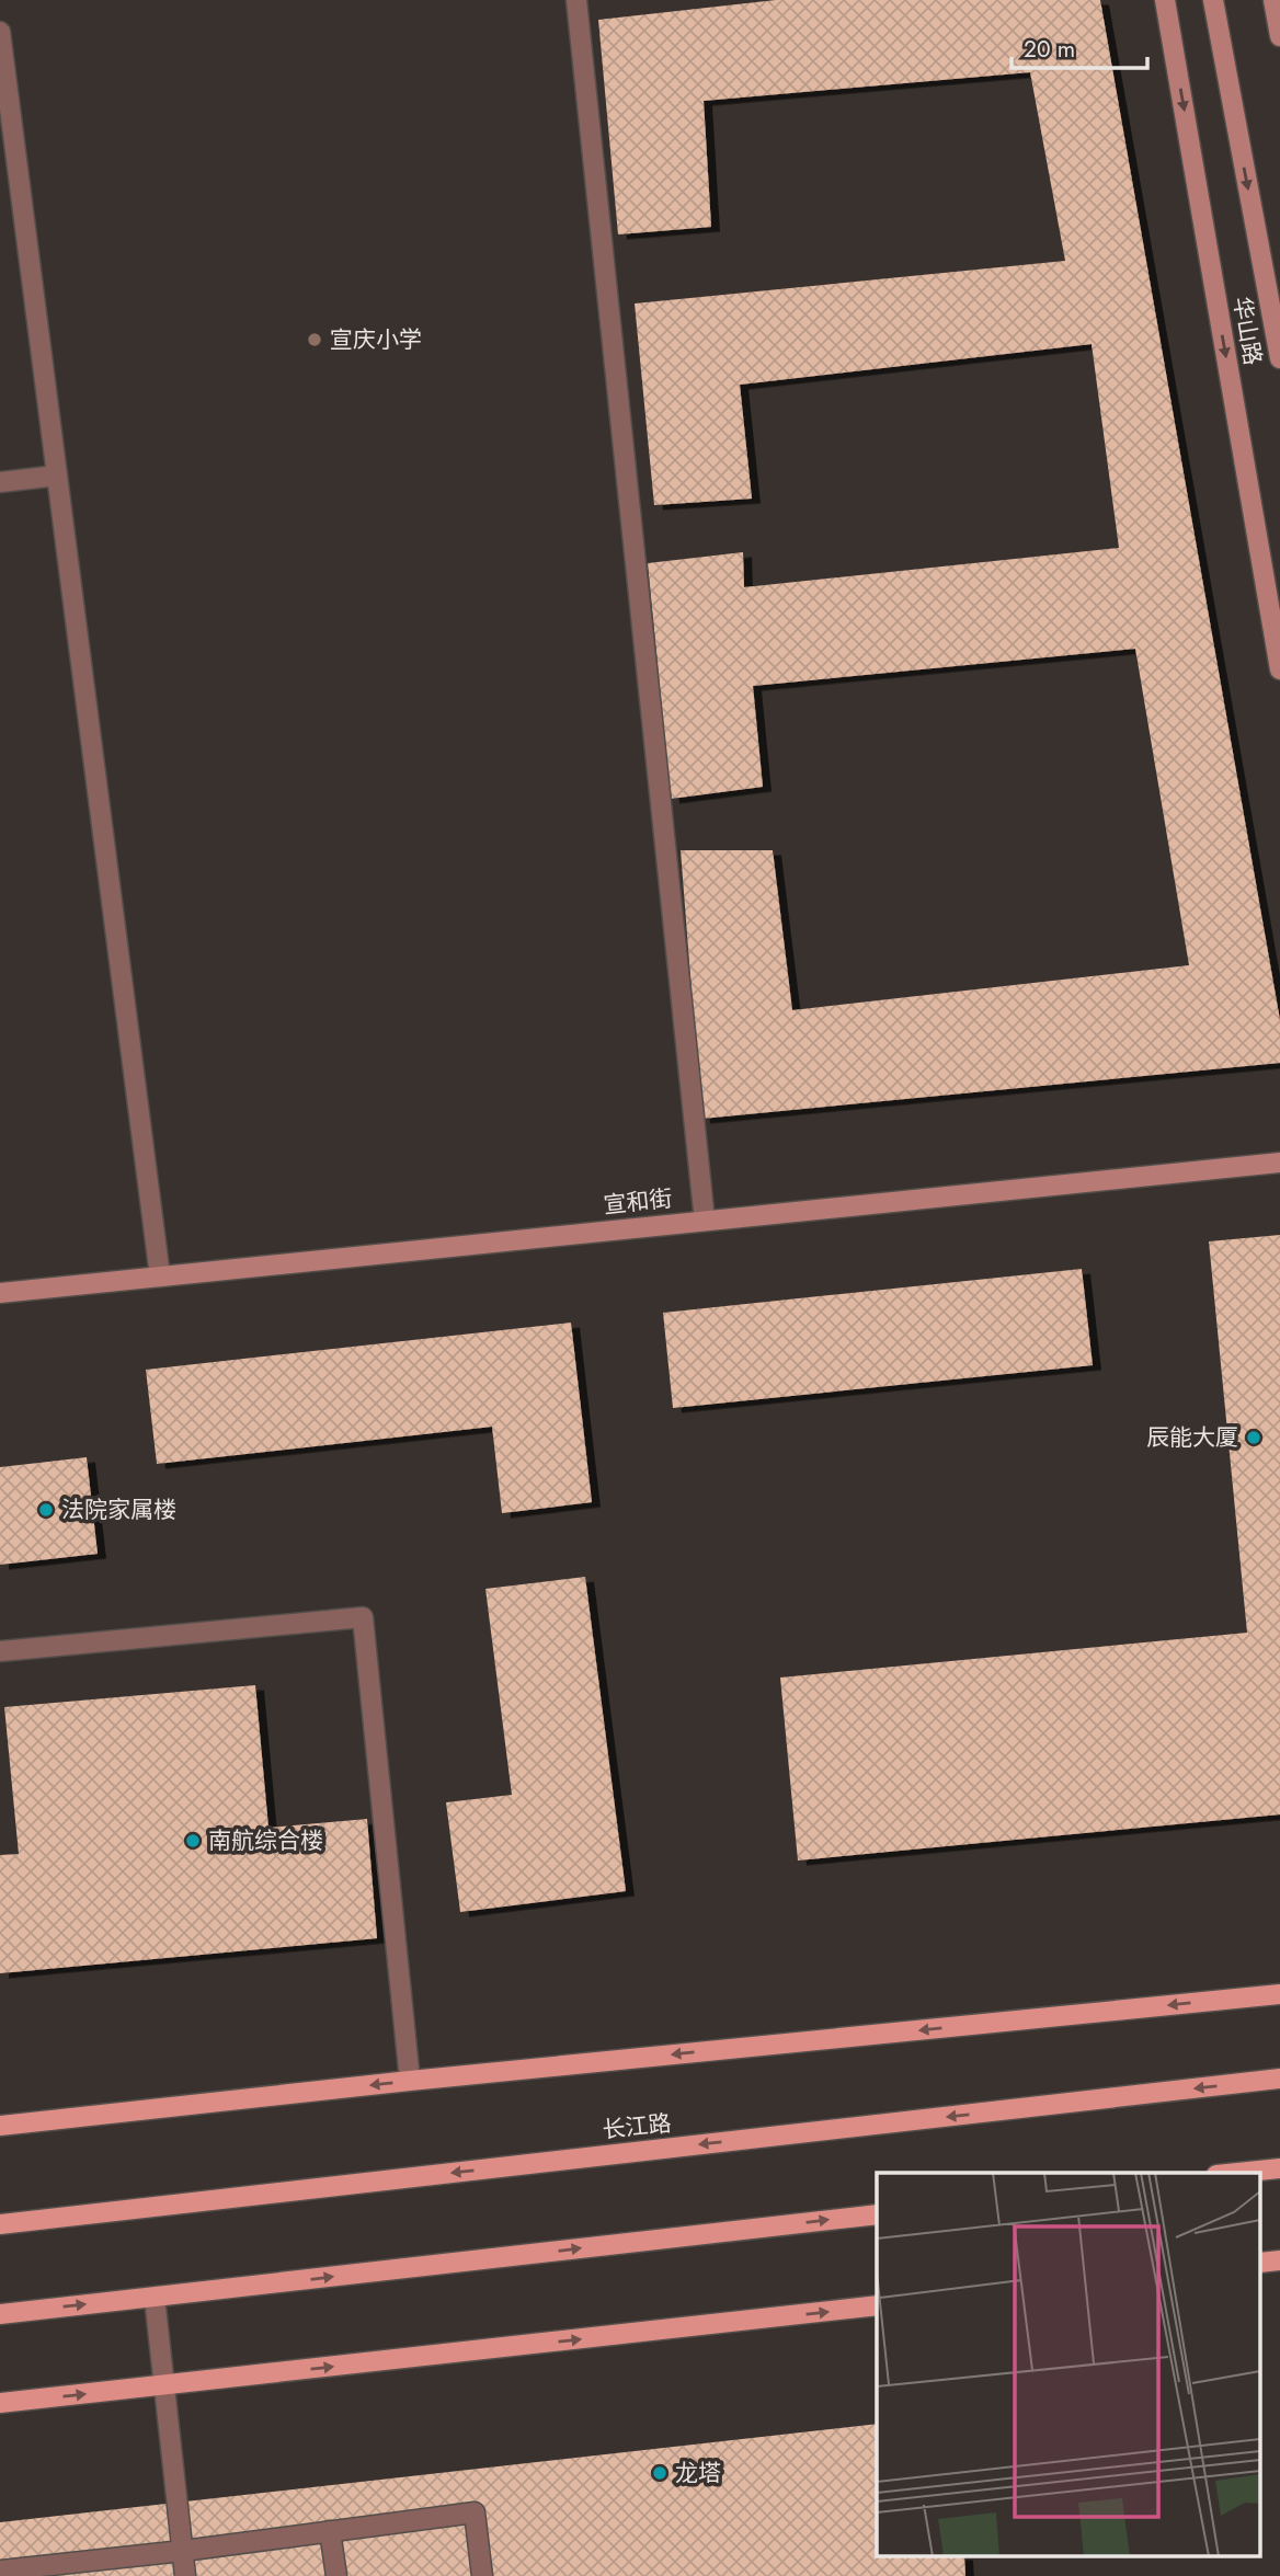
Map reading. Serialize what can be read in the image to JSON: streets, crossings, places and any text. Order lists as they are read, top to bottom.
{
  "streets": {
    "main road": ["长江路"],
    "street": ["华山路", "宣和街"]
  },
  "places": [
    "宣庆小学",
    "辰能大厦",
    "法院家属楼",
    "南航综合楼",
    "龙塔"
  ],
  "scale_bar": "20 m"
}
